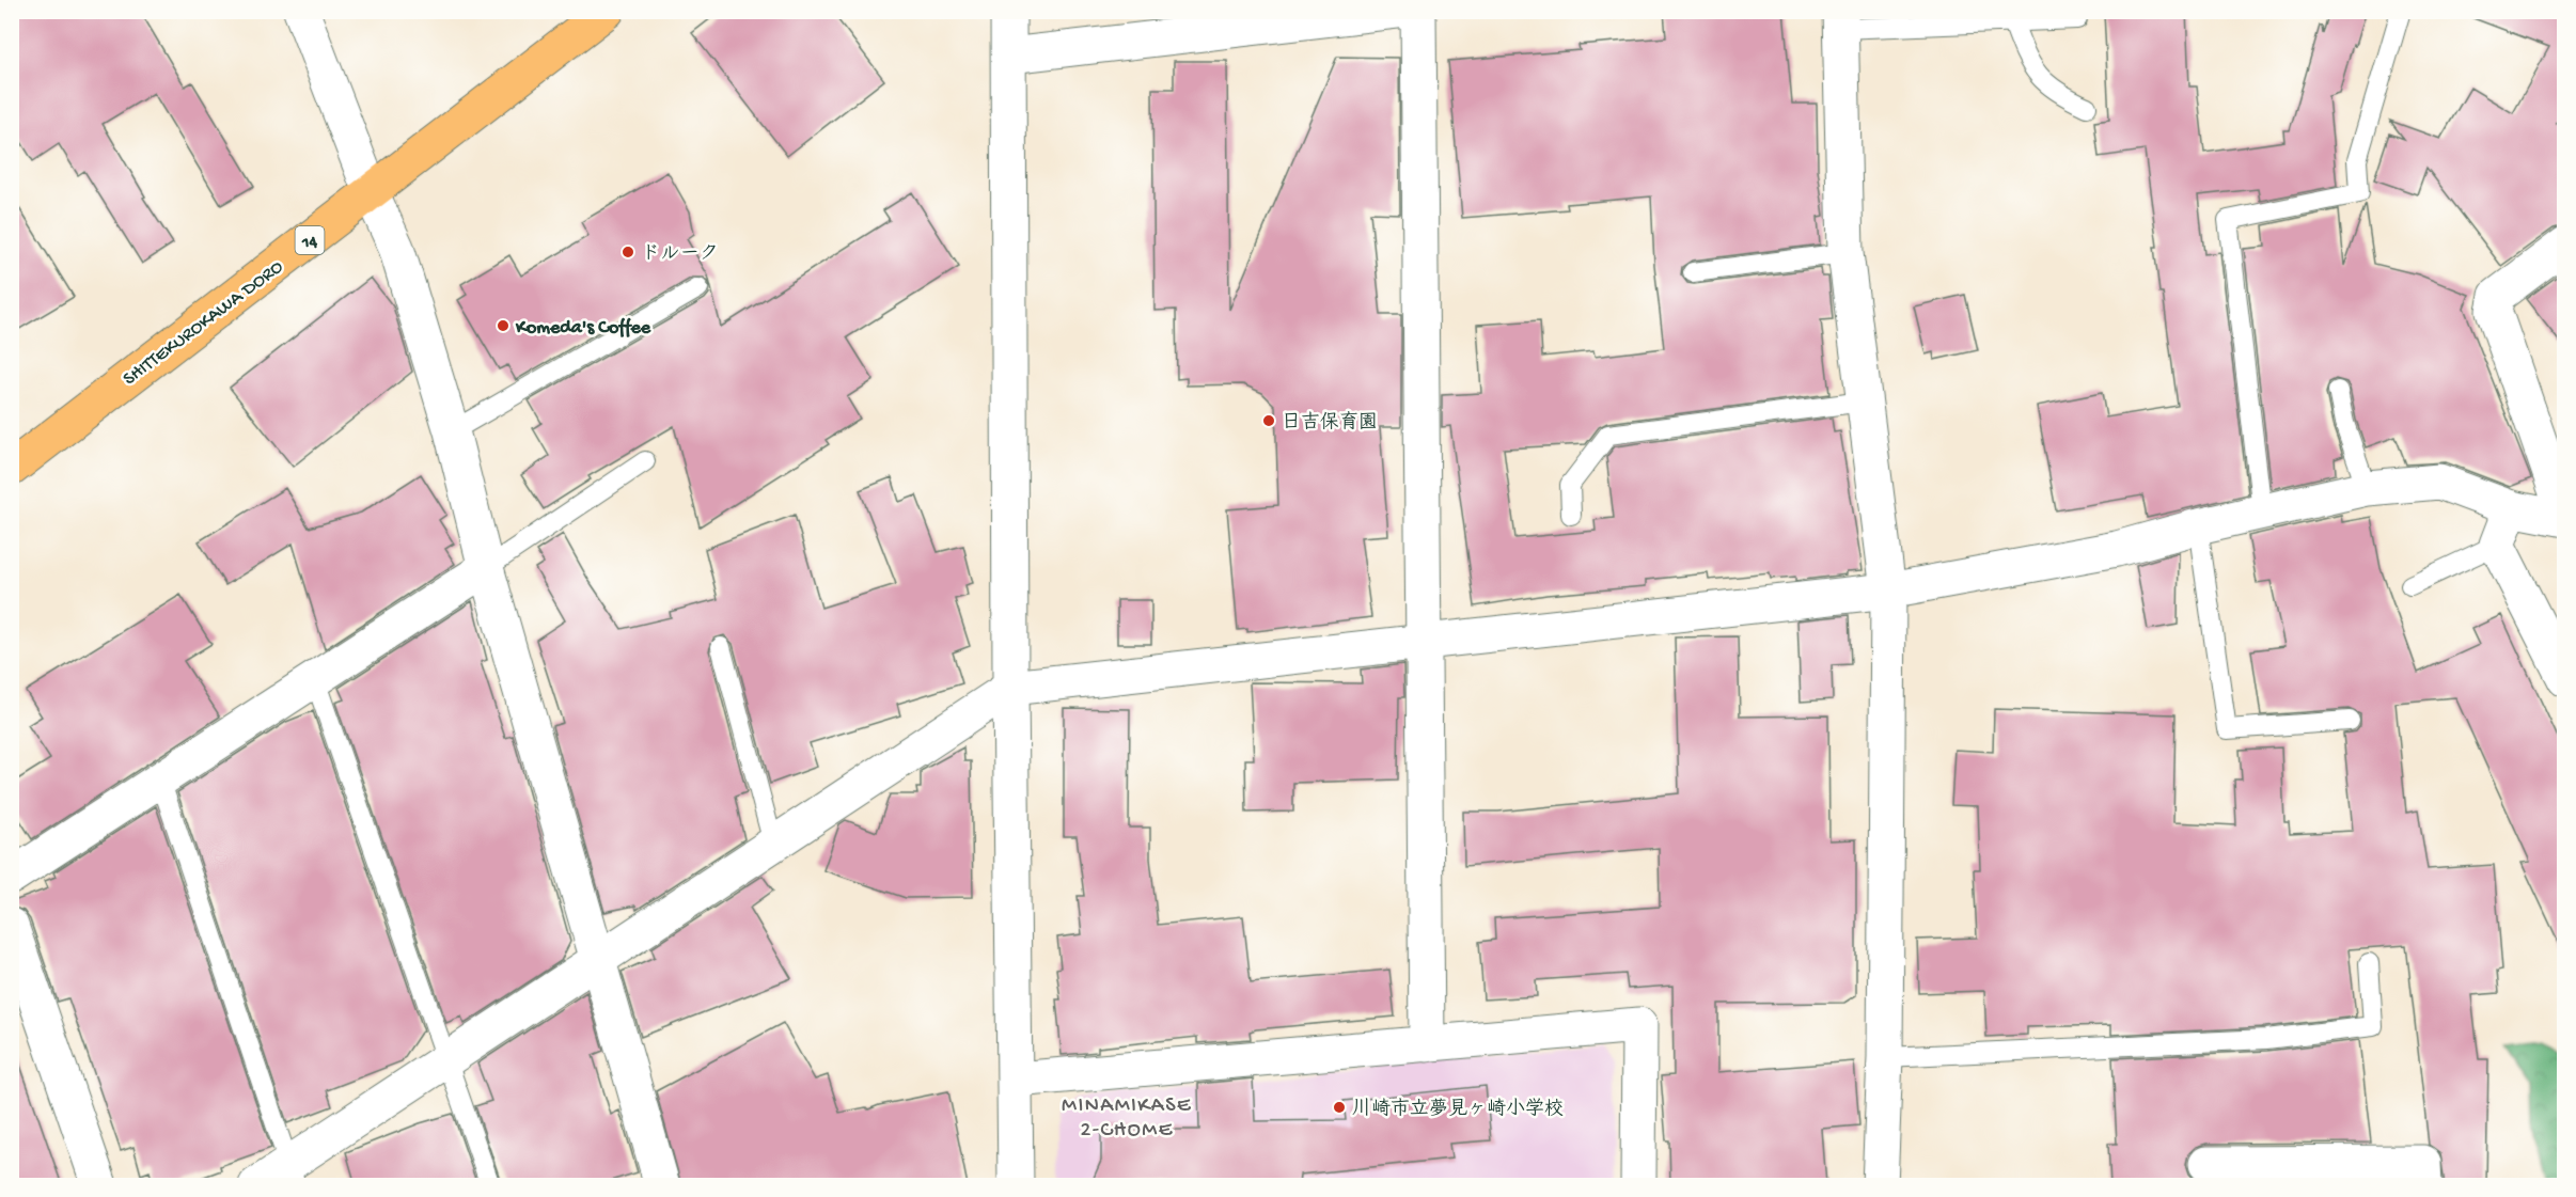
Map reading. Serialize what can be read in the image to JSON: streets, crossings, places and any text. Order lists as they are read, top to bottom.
{
  "streets": {
    "main road": ["14", "SHITTEKUROKAWA DORO"]
  },
  "districts": ["MINAMIKASE 2-CHOME"],
  "places": [
    "ドルーク",
    "Komeda's Coffee",
    "日吉保育園",
    "川崎市立夢見ヶ崎小学校"
  ]
}
